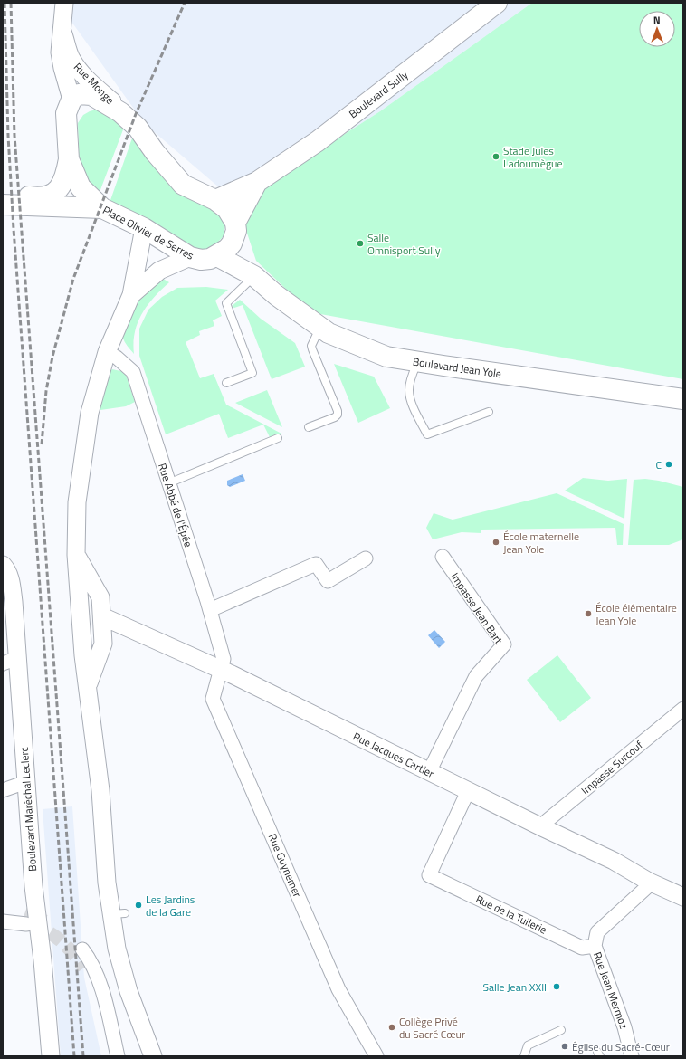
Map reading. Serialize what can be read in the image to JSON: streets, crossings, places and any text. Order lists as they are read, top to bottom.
{
  "streets": {
    "main road": ["Boulevard Sully", "Place Olivier de Serres", "Boulevard Jean Yole"],
    "street": [
      "Rue Monge",
      "Rue Abbé de l'Épée",
      "Impasse Jean Bart",
      "Rue Jacques Cartier",
      "Impasse Surcouf",
      "Boulevard Maréchal Leclerc",
      "Rue Guynemer",
      "Rue de la Tuilerie",
      "Rue Jean Mermoz"
    ]
  },
  "crossings": [
    ["Rue Monge", "Place Olivier de Serres"],
    ["Boulevard Sully", "Boulevard Jean Yole"],
    ["Place Olivier de Serres", "Boulevard Jean Yole"],
    ["Rue Abbé de l'Épée", "Rue Jacques Cartier"],
    ["Rue Abbé de l'Épée", "Rue Guynemer"],
    ["Impasse Jean Bart", "Rue Jacques Cartier"],
    ["Rue Jacques Cartier", "Impasse Surcouf"],
    ["Rue Jacques Cartier", "Rue Guynemer"],
    ["Rue Jacques Cartier", "Rue de la Tuilerie"],
    ["Rue Jacques Cartier", "Rue Jean Mermoz"],
    ["Rue de la Tuilerie", "Rue Jean Mermoz"]
  ],
  "places": [
    "Stade Jules Ladoumègue",
    "Salle Omnisport Sully",
    "C",
    "École maternelle Jean Yole",
    "École élémentaire Jean Yole",
    "Les Jardins de la Gare",
    "Salle Jean XXIII",
    "Collège Privé du Sacré Cœur",
    "Église du Sacré-Cœur"
  ],
  "north": "top"
}
